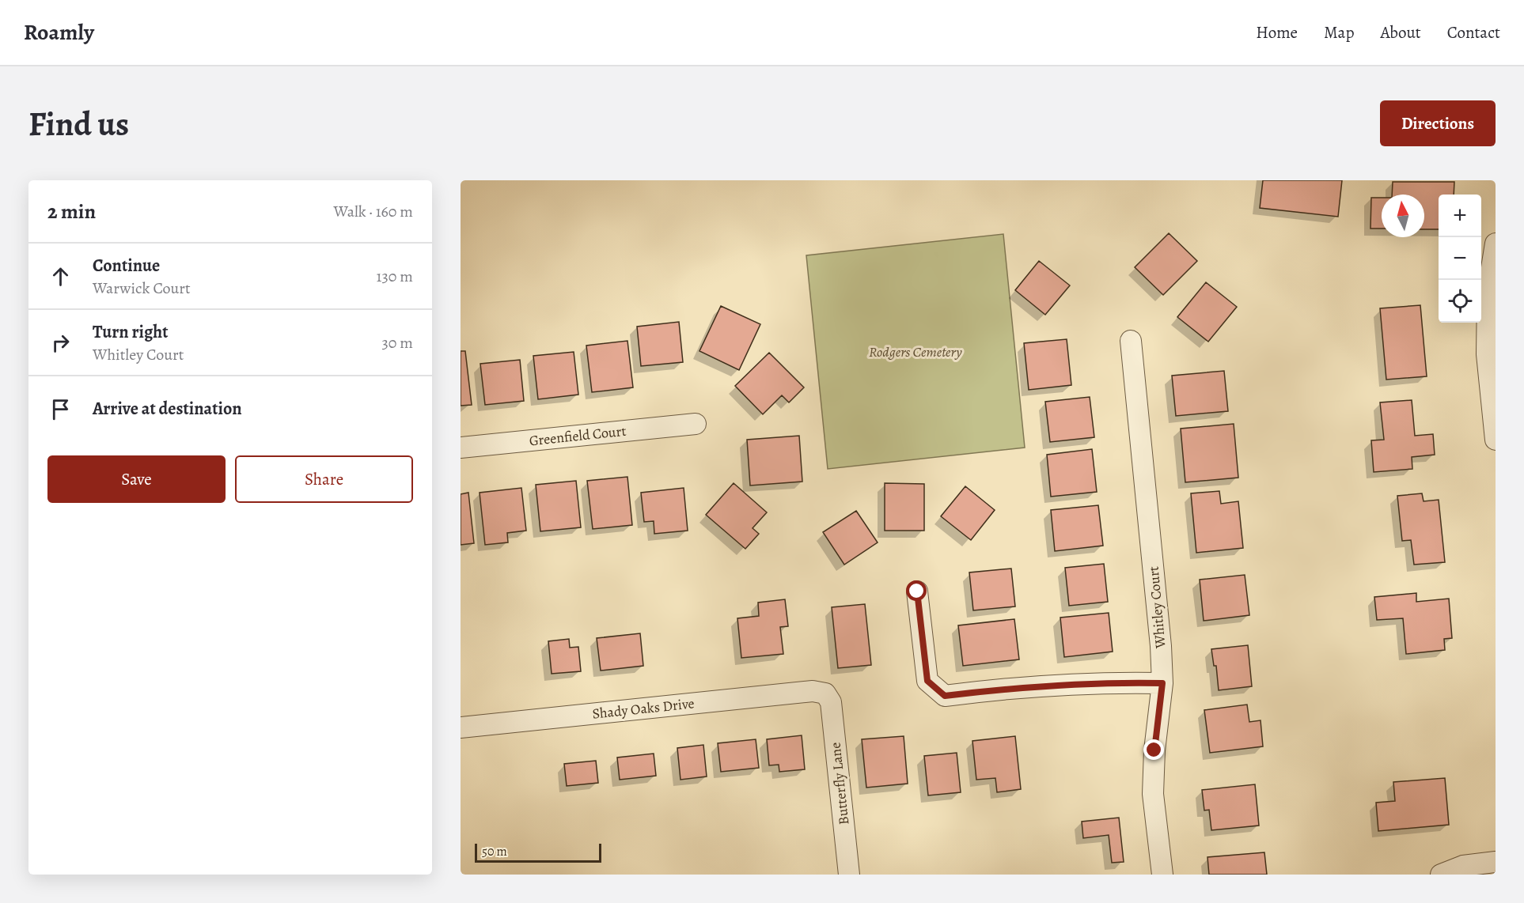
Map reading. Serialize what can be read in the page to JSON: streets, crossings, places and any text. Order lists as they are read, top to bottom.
{
  "streets": {
    "street": [
      "Greenfield Court",
      "Whitley Court",
      "Shady Oaks Drive",
      "Butterfly Lane"
    ]
  },
  "crossings": [
    ["Shady Oaks Drive", "Butterfly Lane"]
  ],
  "parks": ["Rodgers Cemetery"],
  "scale_bar": "50 m",
  "north": "top",
  "page": {
    "header": "Roamly",
    "nav": [
      "Home",
      "Map",
      "About",
      "Contact"
    ],
    "buttons": [
      "Directions",
      ["Save", "Share"]
    ],
    "title": "Find us",
    "heading": ["2 min", "Walk · 160 m"],
    "map_buttons": ["+", "−"],
    "list": [
      ["Continue", "Warwick Court", "130 m"],
      ["Turn right", "Whitley Court", "30 m"],
      "Arrive at destination"
    ],
    "scale": "50 m"
  }
}
